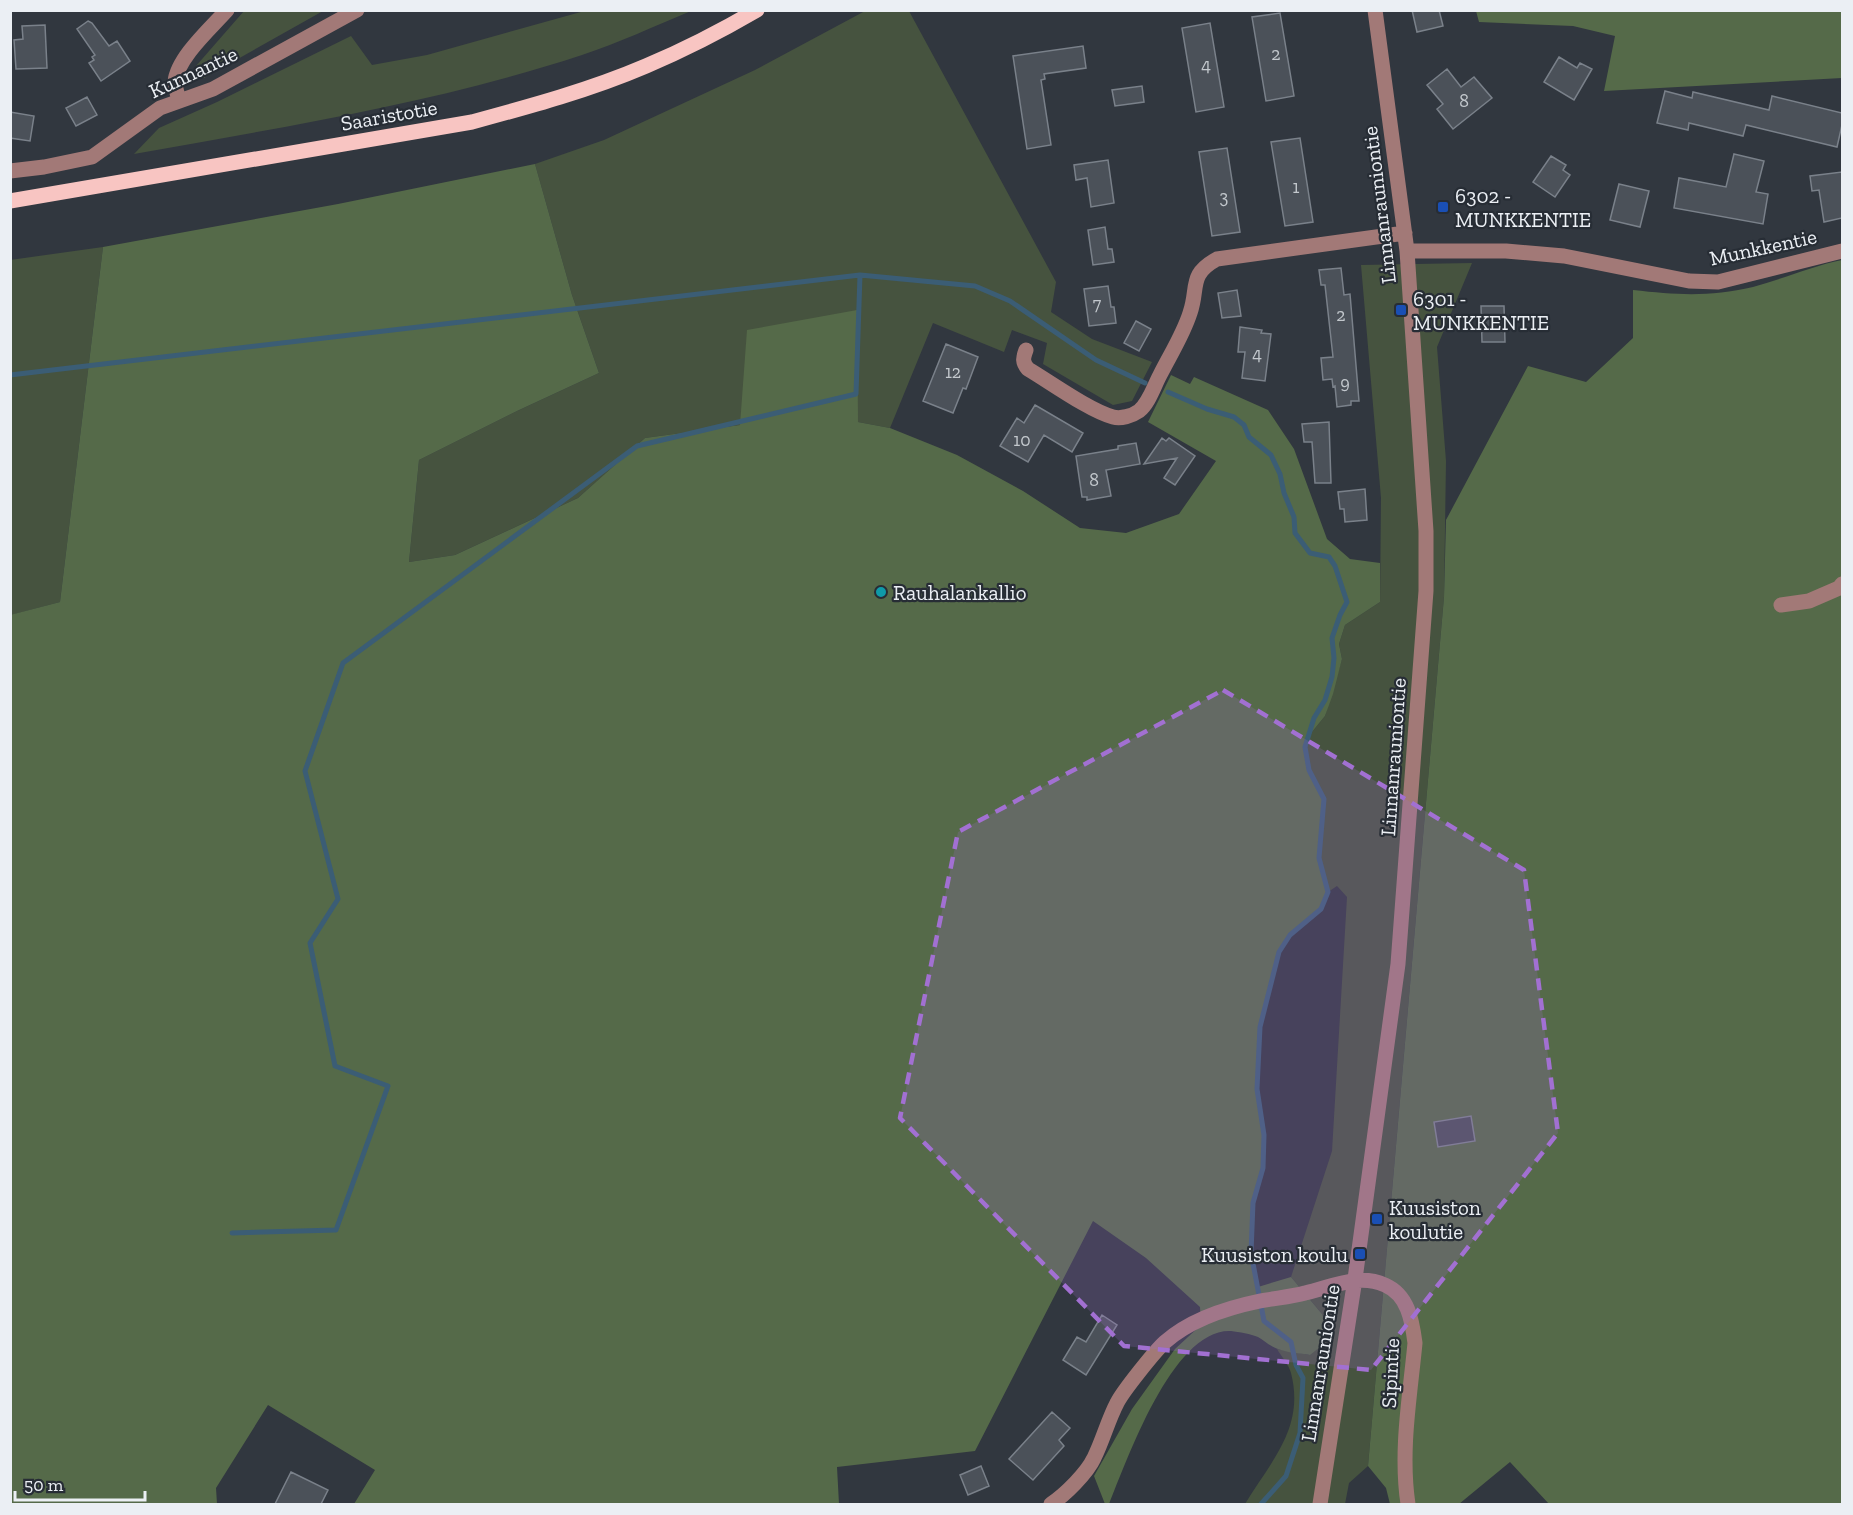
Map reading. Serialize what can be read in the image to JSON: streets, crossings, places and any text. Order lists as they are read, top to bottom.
{
  "streets": {
    "main road": ["Saaristotie"],
    "street": [
      "Kunnantie",
      "Linnanrauniontie",
      "Munkkentie",
      "Sipintie"
    ]
  },
  "crossings": [
    ["Linnanrauniontie", "Munkkentie"],
    ["Linnanrauniontie", "Sipintie"]
  ],
  "places": {
    "transit": [
      "6302 - MUNKKENTIE",
      "6301 - MUNKKENTIE",
      "Kuusiston koulutie",
      "Kuusiston koulu"
    ],
    "other": ["Rauhalankallio"]
  },
  "house_numbers": [
    "2",
    "4",
    "8",
    "1",
    "3",
    "7",
    "2",
    "4",
    "12",
    "9",
    "10",
    "8"
  ],
  "scale_bar": "50 m"
}
